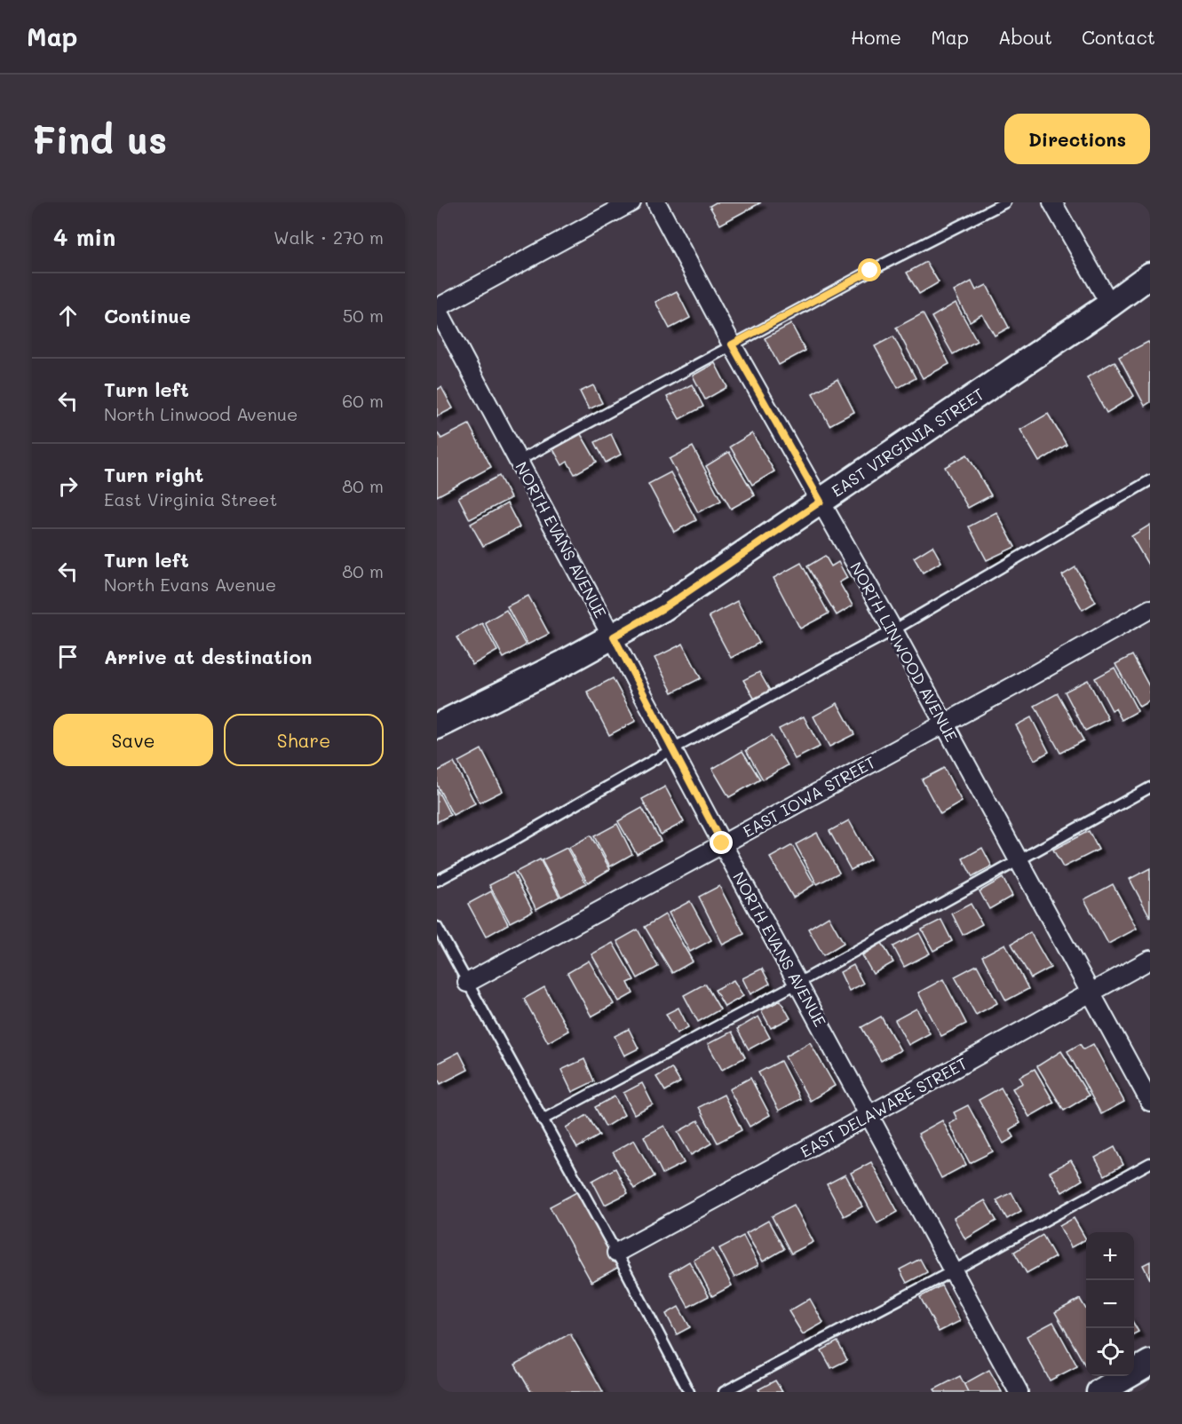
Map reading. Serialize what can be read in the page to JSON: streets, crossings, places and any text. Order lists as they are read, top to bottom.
{
  "streets": {
    "main road": ["EAST VIRGINIA STREET"],
    "street": [
      "NORTH EVANS AVENUE",
      "NORTH LINWOOD AVENUE",
      "EAST IOWA STREET",
      "EAST DELAWARE STREET"
    ]
  },
  "crossings": [
    ["EAST VIRGINIA STREET", "NORTH EVANS AVENUE"],
    ["EAST VIRGINIA STREET", "NORTH LINWOOD AVENUE"],
    ["NORTH EVANS AVENUE", "EAST IOWA STREET"],
    ["NORTH EVANS AVENUE", "EAST DELAWARE STREET"],
    ["NORTH LINWOOD AVENUE", "EAST IOWA STREET"],
    ["NORTH LINWOOD AVENUE", "EAST DELAWARE STREET"]
  ],
  "page": {
    "header": "Map",
    "nav": [
      "Home",
      "Map",
      "About",
      "Contact"
    ],
    "buttons": [
      "Directions",
      ["Save", "Share"]
    ],
    "title": "Find us",
    "heading": ["4 min", "Walk · 270 m"],
    "list": [
      ["Continue", "50 m"],
      ["Turn left", "North Linwood Avenue", "60 m"],
      ["Turn right", "East Virginia Street", "80 m"],
      ["Turn left", "North Evans Avenue", "80 m"],
      "Arrive at destination"
    ],
    "map_buttons": ["+", "−"]
  }
}
